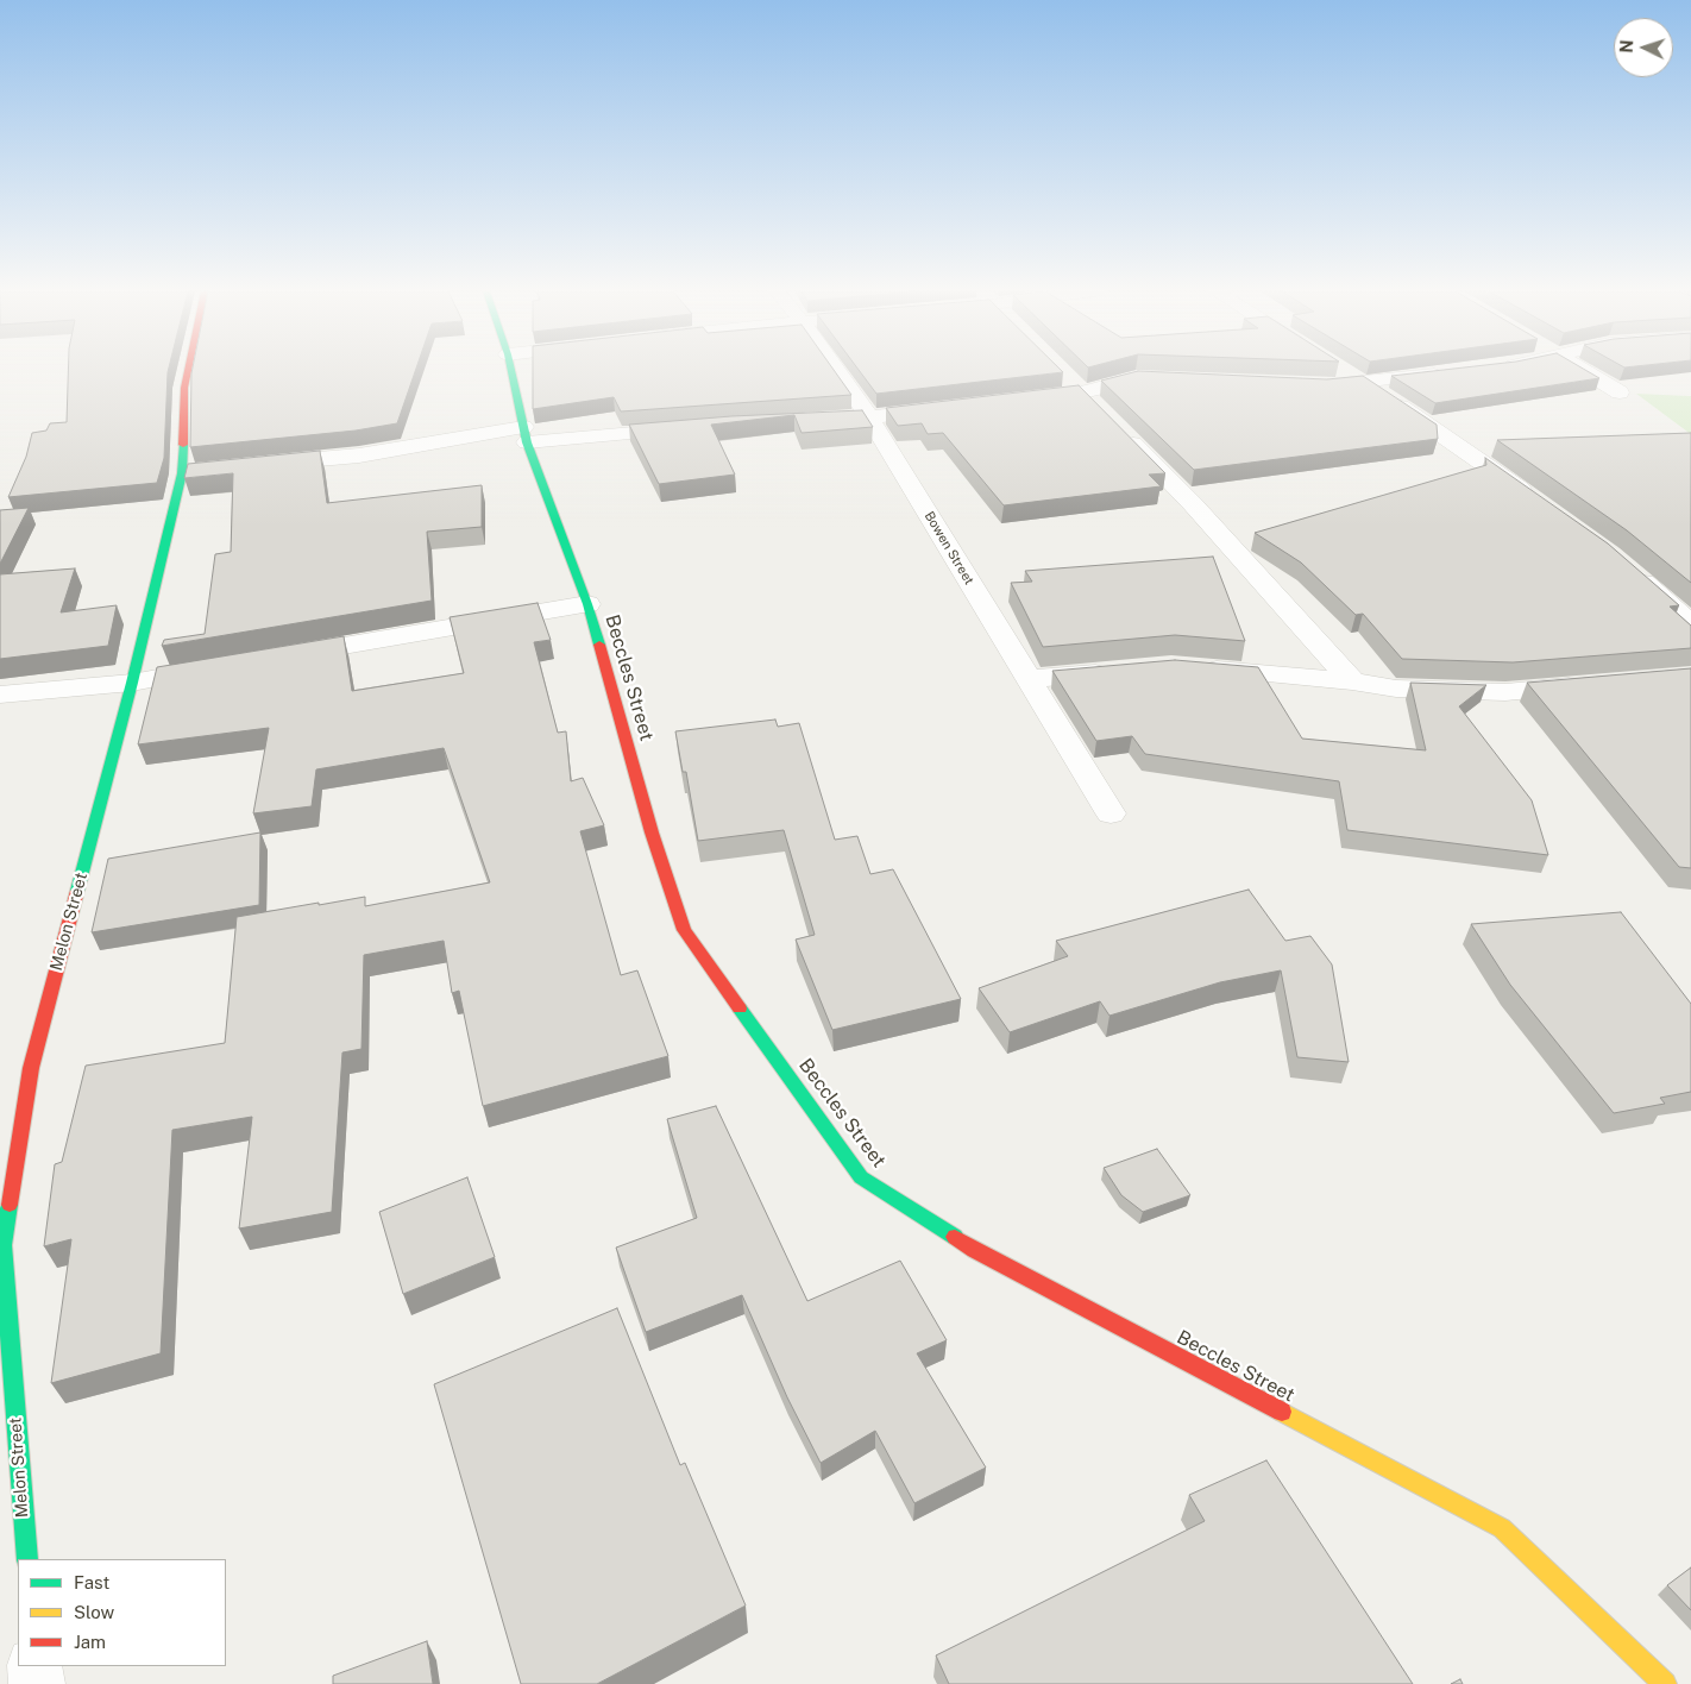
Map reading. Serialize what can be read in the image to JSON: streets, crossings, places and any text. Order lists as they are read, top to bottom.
{
  "streets": {
    "street": ["Bowen Street", "Beccles Street", "Melon Street"]
  },
  "legend": ["Fast", "Slow", "Jam"],
  "north": "left"
}
